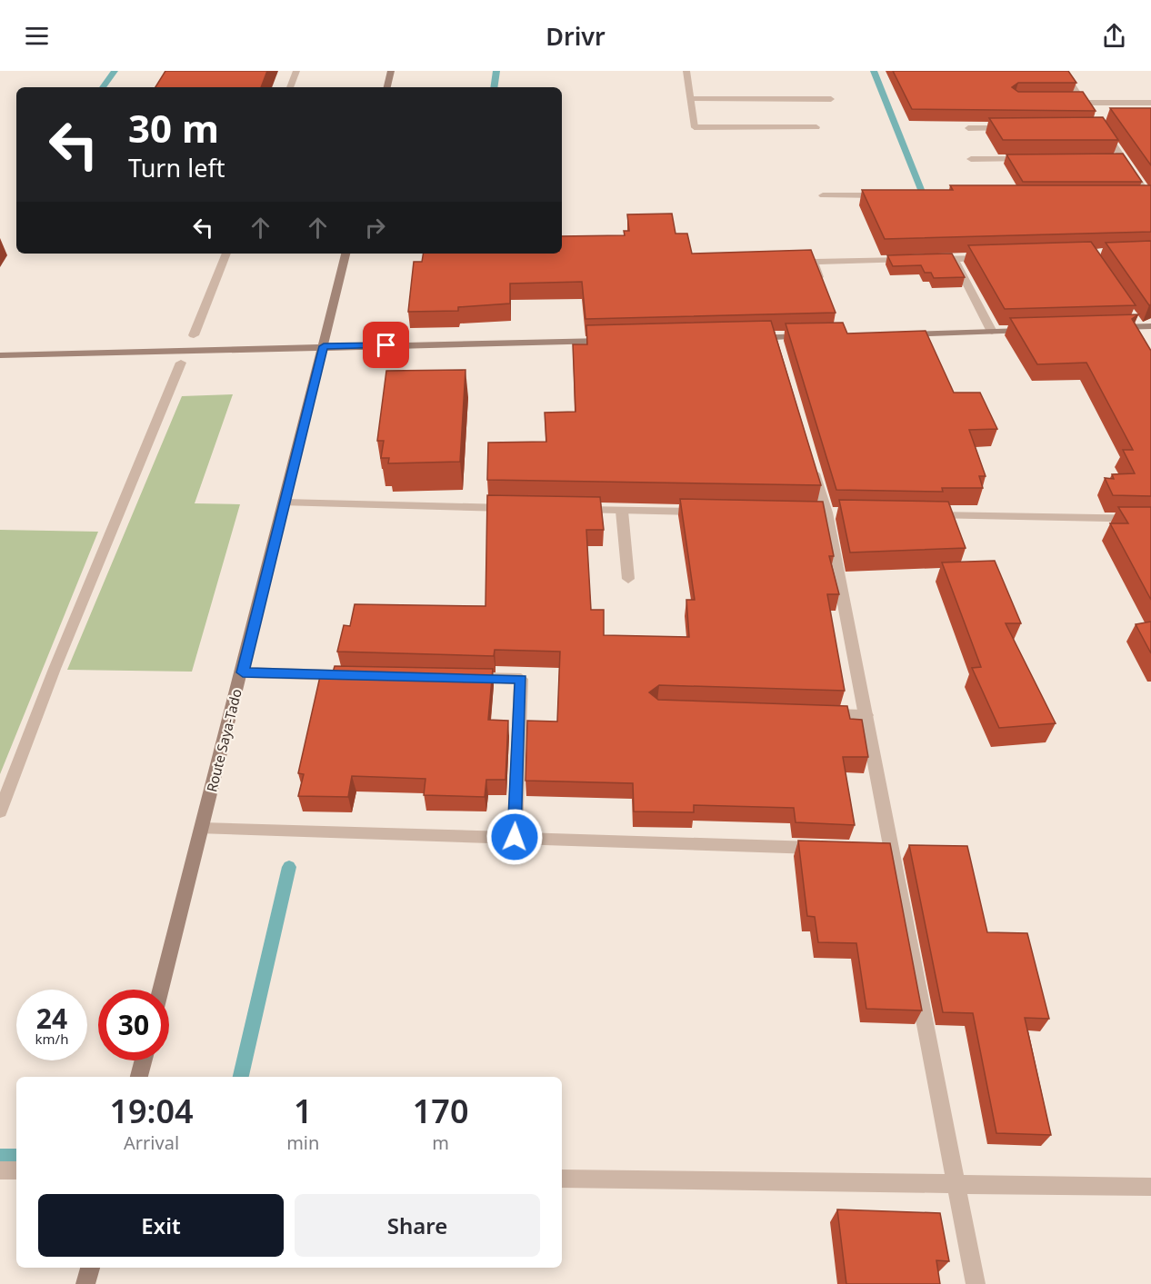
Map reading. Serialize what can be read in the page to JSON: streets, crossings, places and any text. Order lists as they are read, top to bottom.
{
  "streets": {
    "main road": ["Route Saya-Tado"]
  },
  "page": {
    "header": "Drivr",
    "turn": ["30 m", "Turn left"],
    "speed": "24 km/h",
    "limit": "30",
    "eta": [
      "19:04",
      "Arrival",
      "1",
      "min",
      "170",
      "m"
    ],
    "buttons": ["Exit", "Share"]
  }
}
